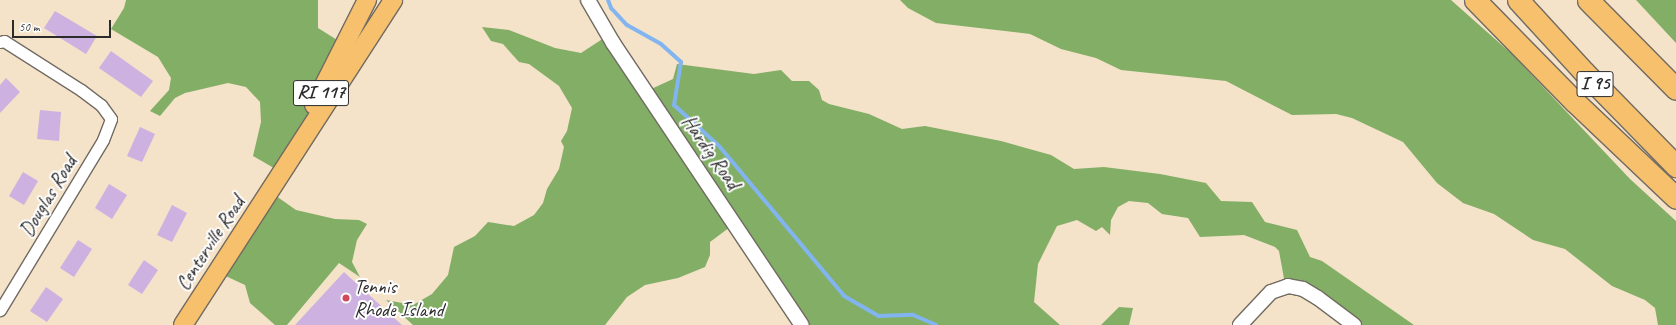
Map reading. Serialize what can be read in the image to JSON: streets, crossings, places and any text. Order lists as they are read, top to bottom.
{
  "streets": {
    "highway": ["I 95"],
    "main road": ["RI 117", "Centerville Road"],
    "street": ["Hardig Road", "Douglas Road"]
  },
  "places": ["Tennis Rhode Island"],
  "scale_bar": "50 m"
}
